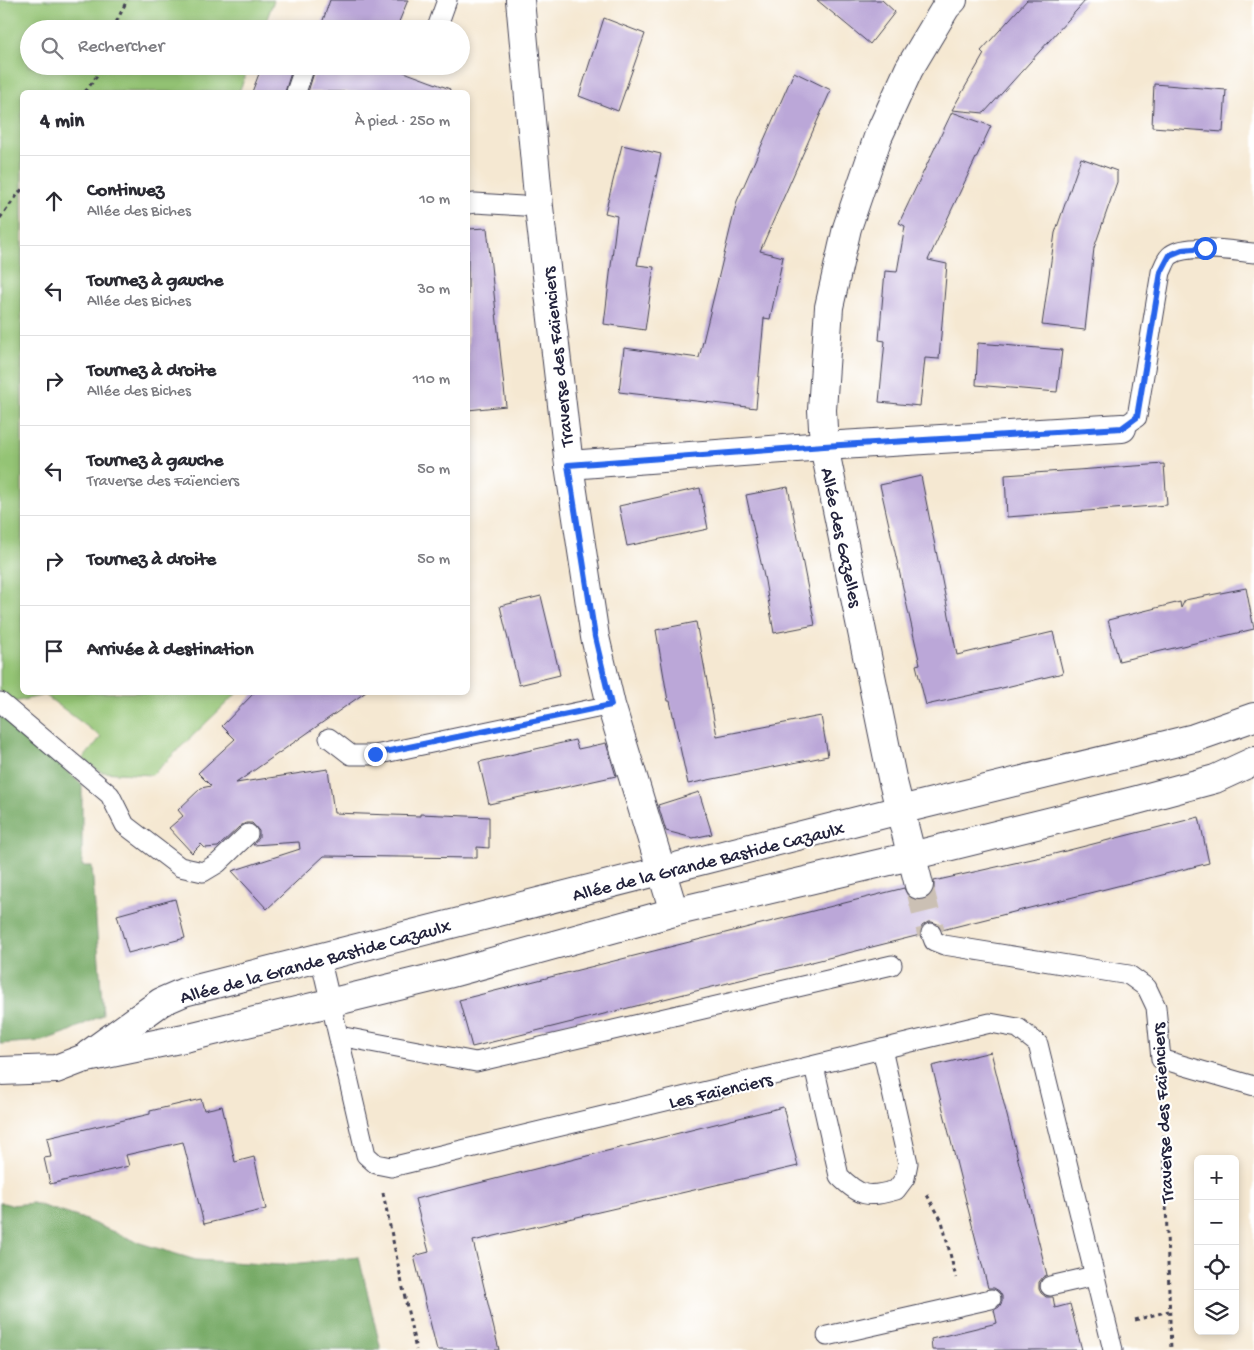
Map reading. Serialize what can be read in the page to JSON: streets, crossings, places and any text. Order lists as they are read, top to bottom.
{
  "streets": {
    "street": ["Traverse des Faïenciers", "Allée des Gazelles", "Allée de la Grande Bastide Cazaulx"],
    "lane": ["Les Faïenciers"]
  },
  "crossings": [
    ["Traverse des Faïenciers", "Allée de la Grande Bastide Cazaulx"],
    ["Allée des Gazelles", "Allée de la Grande Bastide Cazaulx"]
  ],
  "page": {
    "search": "Rechercher",
    "heading": ["4 min", "À pied · 250 m"],
    "list": [
      ["Continuez", "Allée des Biches", "10 m"],
      ["Tournez à gauche", "Allée des Biches", "30 m"],
      ["Tournez à droite", "Allée des Biches", "110 m"],
      ["Tournez à gauche", "Traverse des Faïenciers", "50 m"],
      ["Tournez à droite", "50 m"],
      "Arrivée à destination"
    ],
    "map_buttons": ["+", "−"]
  }
}
